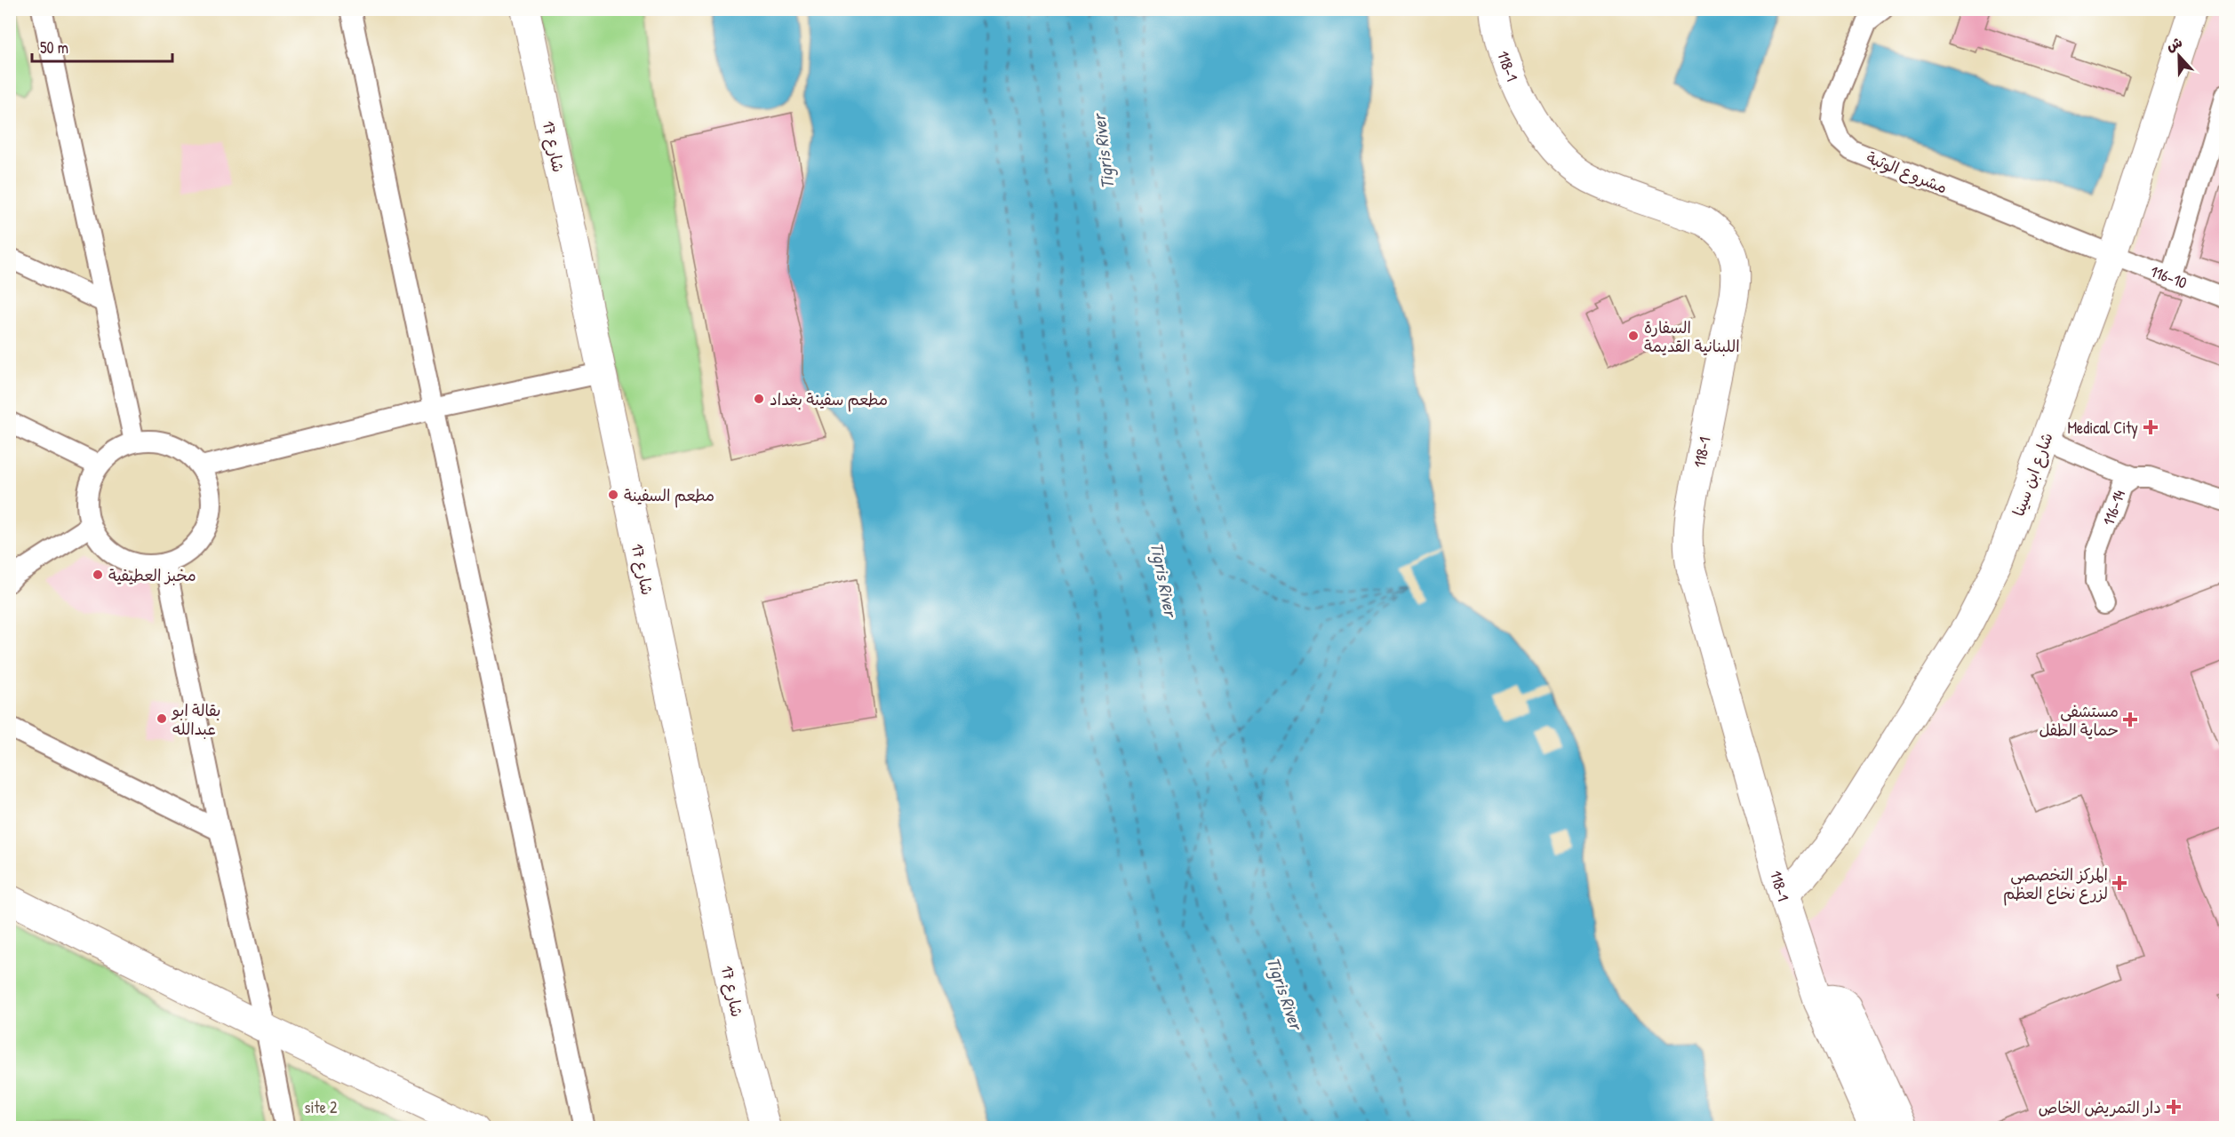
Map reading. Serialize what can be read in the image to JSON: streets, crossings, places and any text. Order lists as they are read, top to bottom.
{
  "streets": {
    "street": [
      "118-1",
      "شارع 17",
      "مشروع الوثبة",
      "116-10",
      "شارع ابن سينا",
      "116-14"
    ]
  },
  "crossings": [
    ["118-1", "شارع ابن سينا"],
    ["مشروع الوثبة", "116-10"],
    ["مشروع الوثبة", "شارع ابن سينا"],
    ["116-10", "شارع ابن سينا"]
  ],
  "water": ["Tigris River"],
  "parks": ["site 2"],
  "places": {
    "other": [
      "السفارة اللبنانية القديمة",
      "مطعم سفينة بغداد",
      "مطعم السفينة",
      "مخبز العطيفية",
      "بقالة ابو عبدالله"
    ],
    "health": [
      "Medical City",
      "مستشفى حماية الطفل",
      "المركز التخصصي لزرع نخاع العظم",
      "دار التمريض الخاص"
    ]
  },
  "scale_bar": "50 m",
  "north": "top"
}
